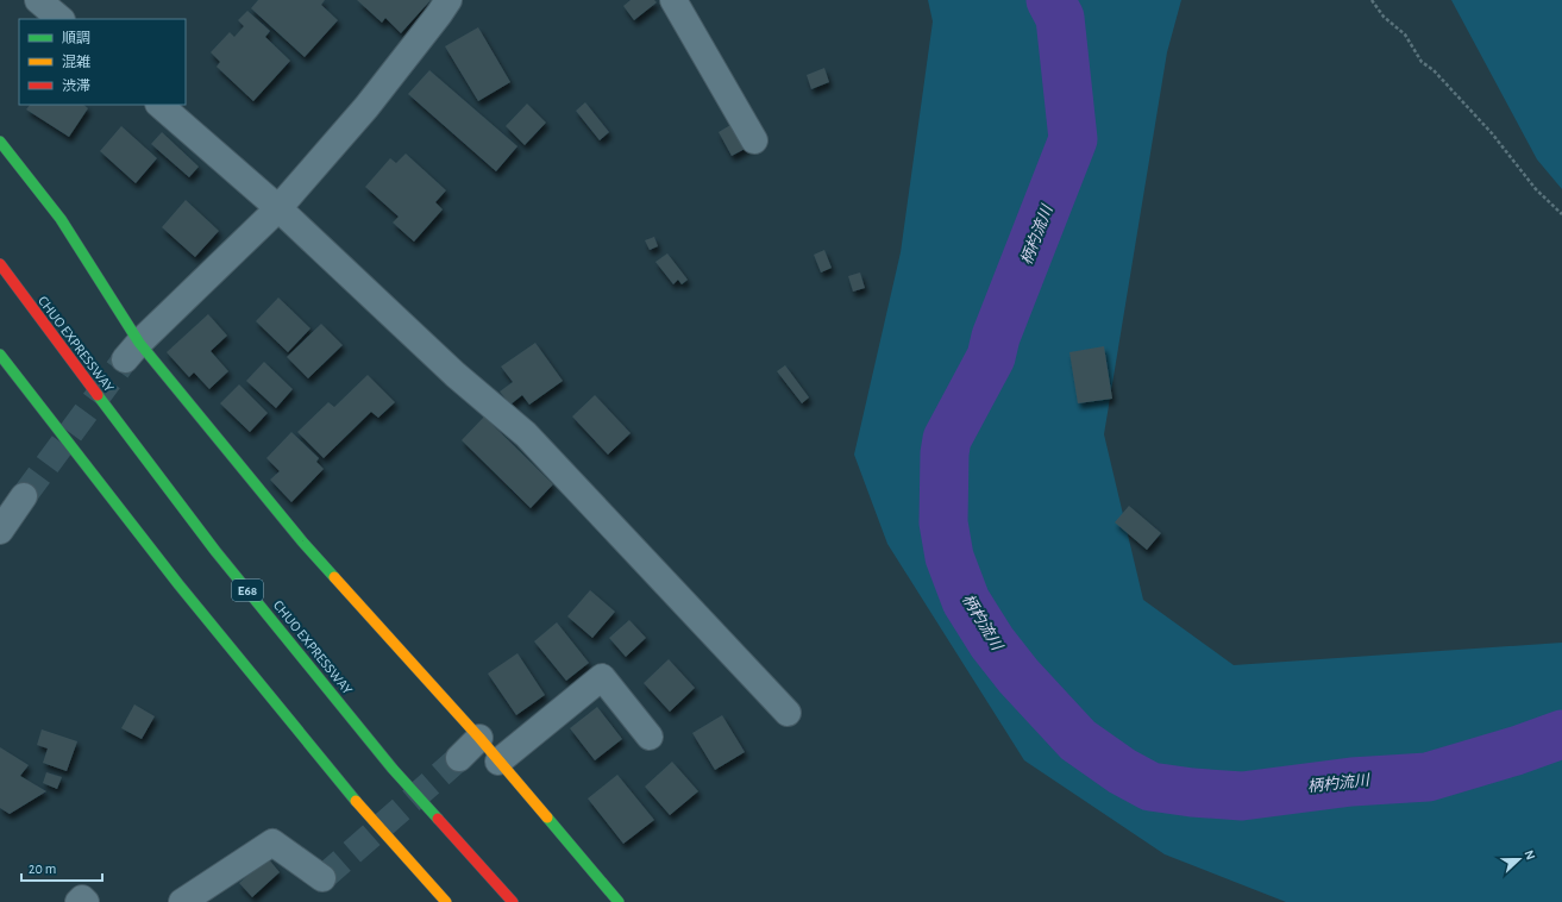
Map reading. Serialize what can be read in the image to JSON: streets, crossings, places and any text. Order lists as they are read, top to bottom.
{
  "streets": {
    "main road": ["CHUO EXPRESSWAY", "E68"]
  },
  "water": ["柄杓流川"],
  "legend": ["順調", "混雑", "渋滞"],
  "scale_bar": "20 m",
  "north": "right"
}
